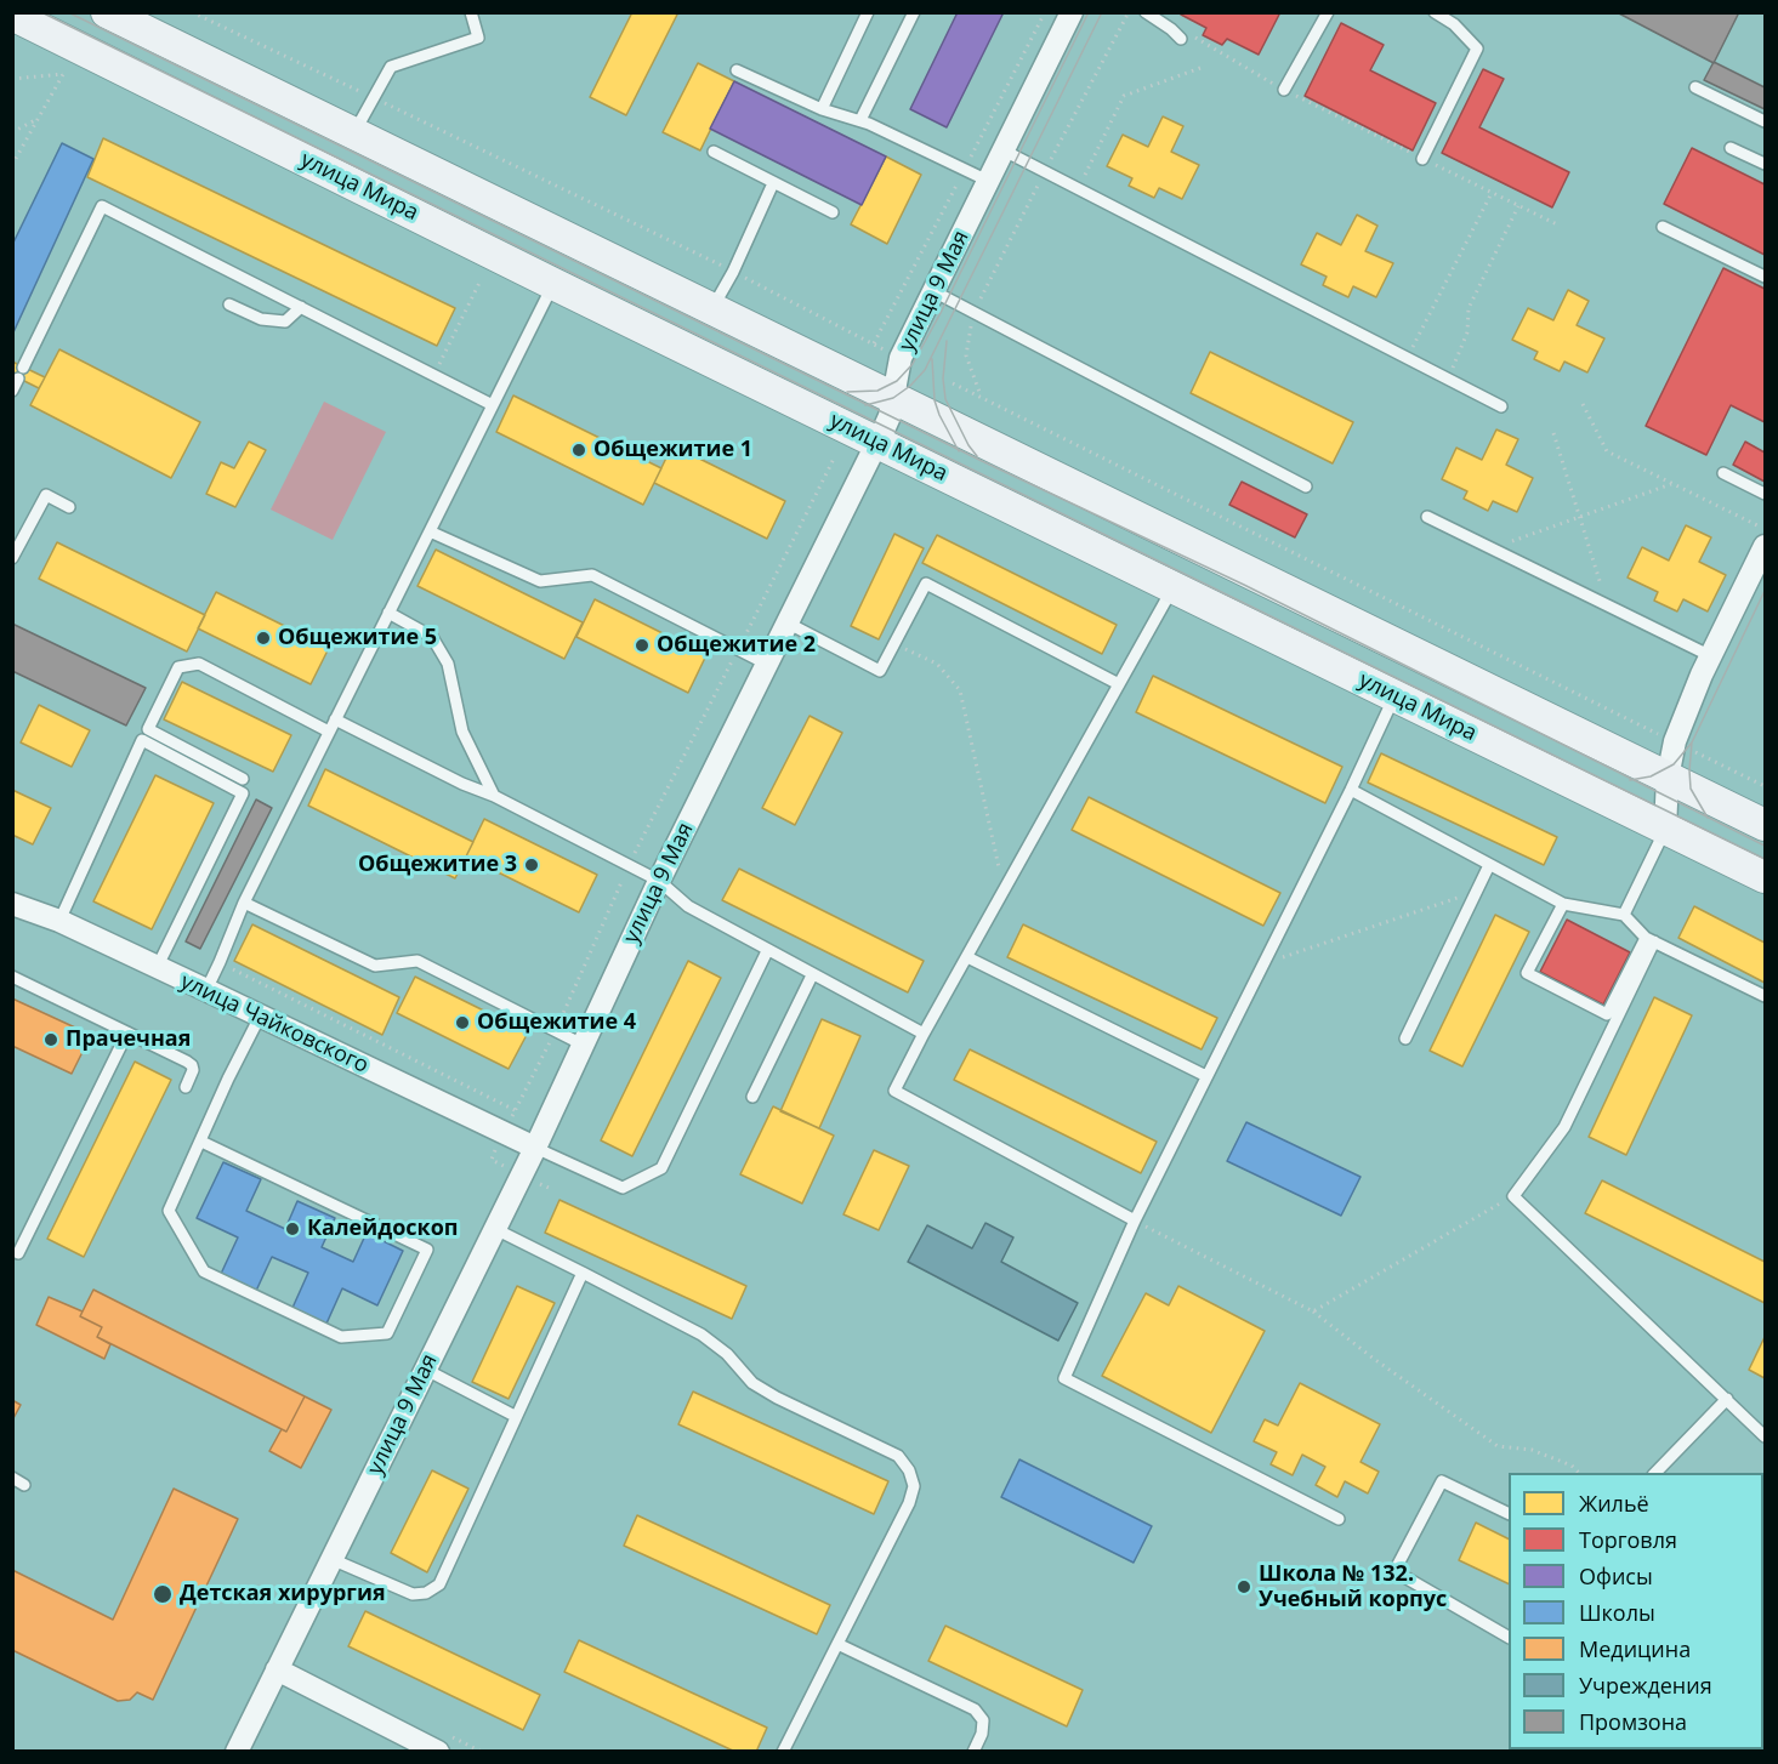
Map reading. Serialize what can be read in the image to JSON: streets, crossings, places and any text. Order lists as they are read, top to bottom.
{
  "streets": {
    "main road": ["улица Мира"],
    "street": ["улица 9 Мая", "улица Чайковского"]
  },
  "crossings": [
    ["улица Мира", "улица 9 Мая"],
    ["улица 9 Мая", "улица Чайковского"]
  ],
  "places": [
    "Общежитие 1",
    "Общежитие 5",
    "Общежитие 2",
    "Общежитие 3",
    "Общежитие 4",
    "Прачечная",
    "Калейдоскоп",
    "Школа № 132. Учебный корпус",
    "Детская хирургия"
  ],
  "legend": [
    "Жильё",
    "Торговля",
    "Офисы",
    "Школы",
    "Медицина",
    "Учреждения",
    "Промзона"
  ]
}
